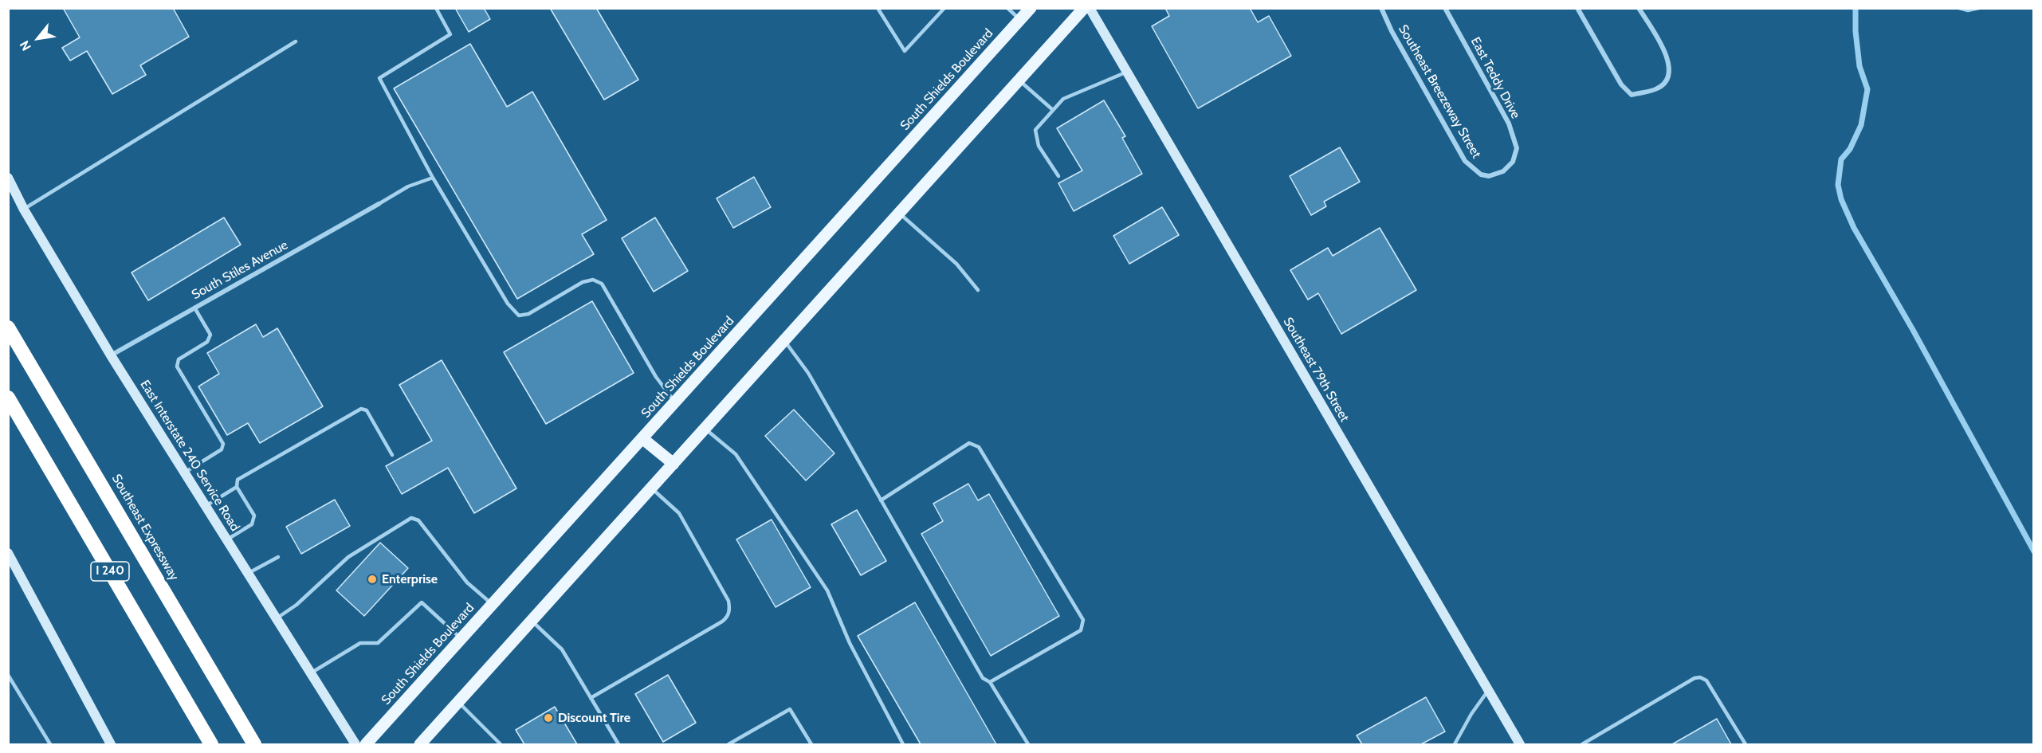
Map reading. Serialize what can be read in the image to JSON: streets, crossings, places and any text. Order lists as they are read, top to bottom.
{
  "streets": {
    "highway": ["Southeast Expressway", "I 240"],
    "main road": ["South Shields Boulevard"],
    "street": [
      "East Teddy Drive",
      "Southeast Breezeway Street",
      "South Stiles Avenue",
      "Southeast 79th Street",
      "East Interstate 240 Service Road"
    ]
  },
  "crossings": [
    ["East Teddy Drive", "Southeast Breezeway Street"],
    ["South Stiles Avenue", "East Interstate 240 Service Road"]
  ],
  "places": ["Enterprise", "Discount Tire"],
  "north": "bottom left"
}
